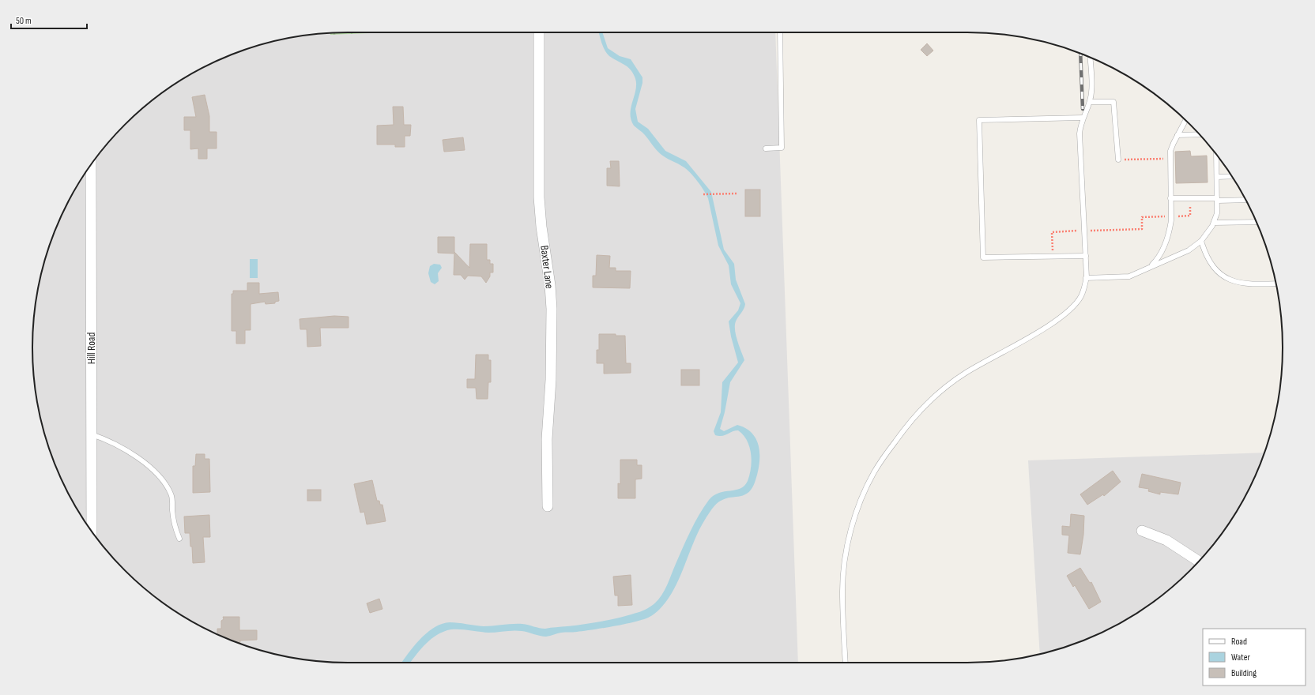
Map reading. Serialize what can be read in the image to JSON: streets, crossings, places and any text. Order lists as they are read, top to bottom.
{
  "streets": {
    "street": ["Baxter Lane", "Hill Road"]
  },
  "legend": ["Road", "Water", "Building"],
  "scale_bar": "50 m"
}
